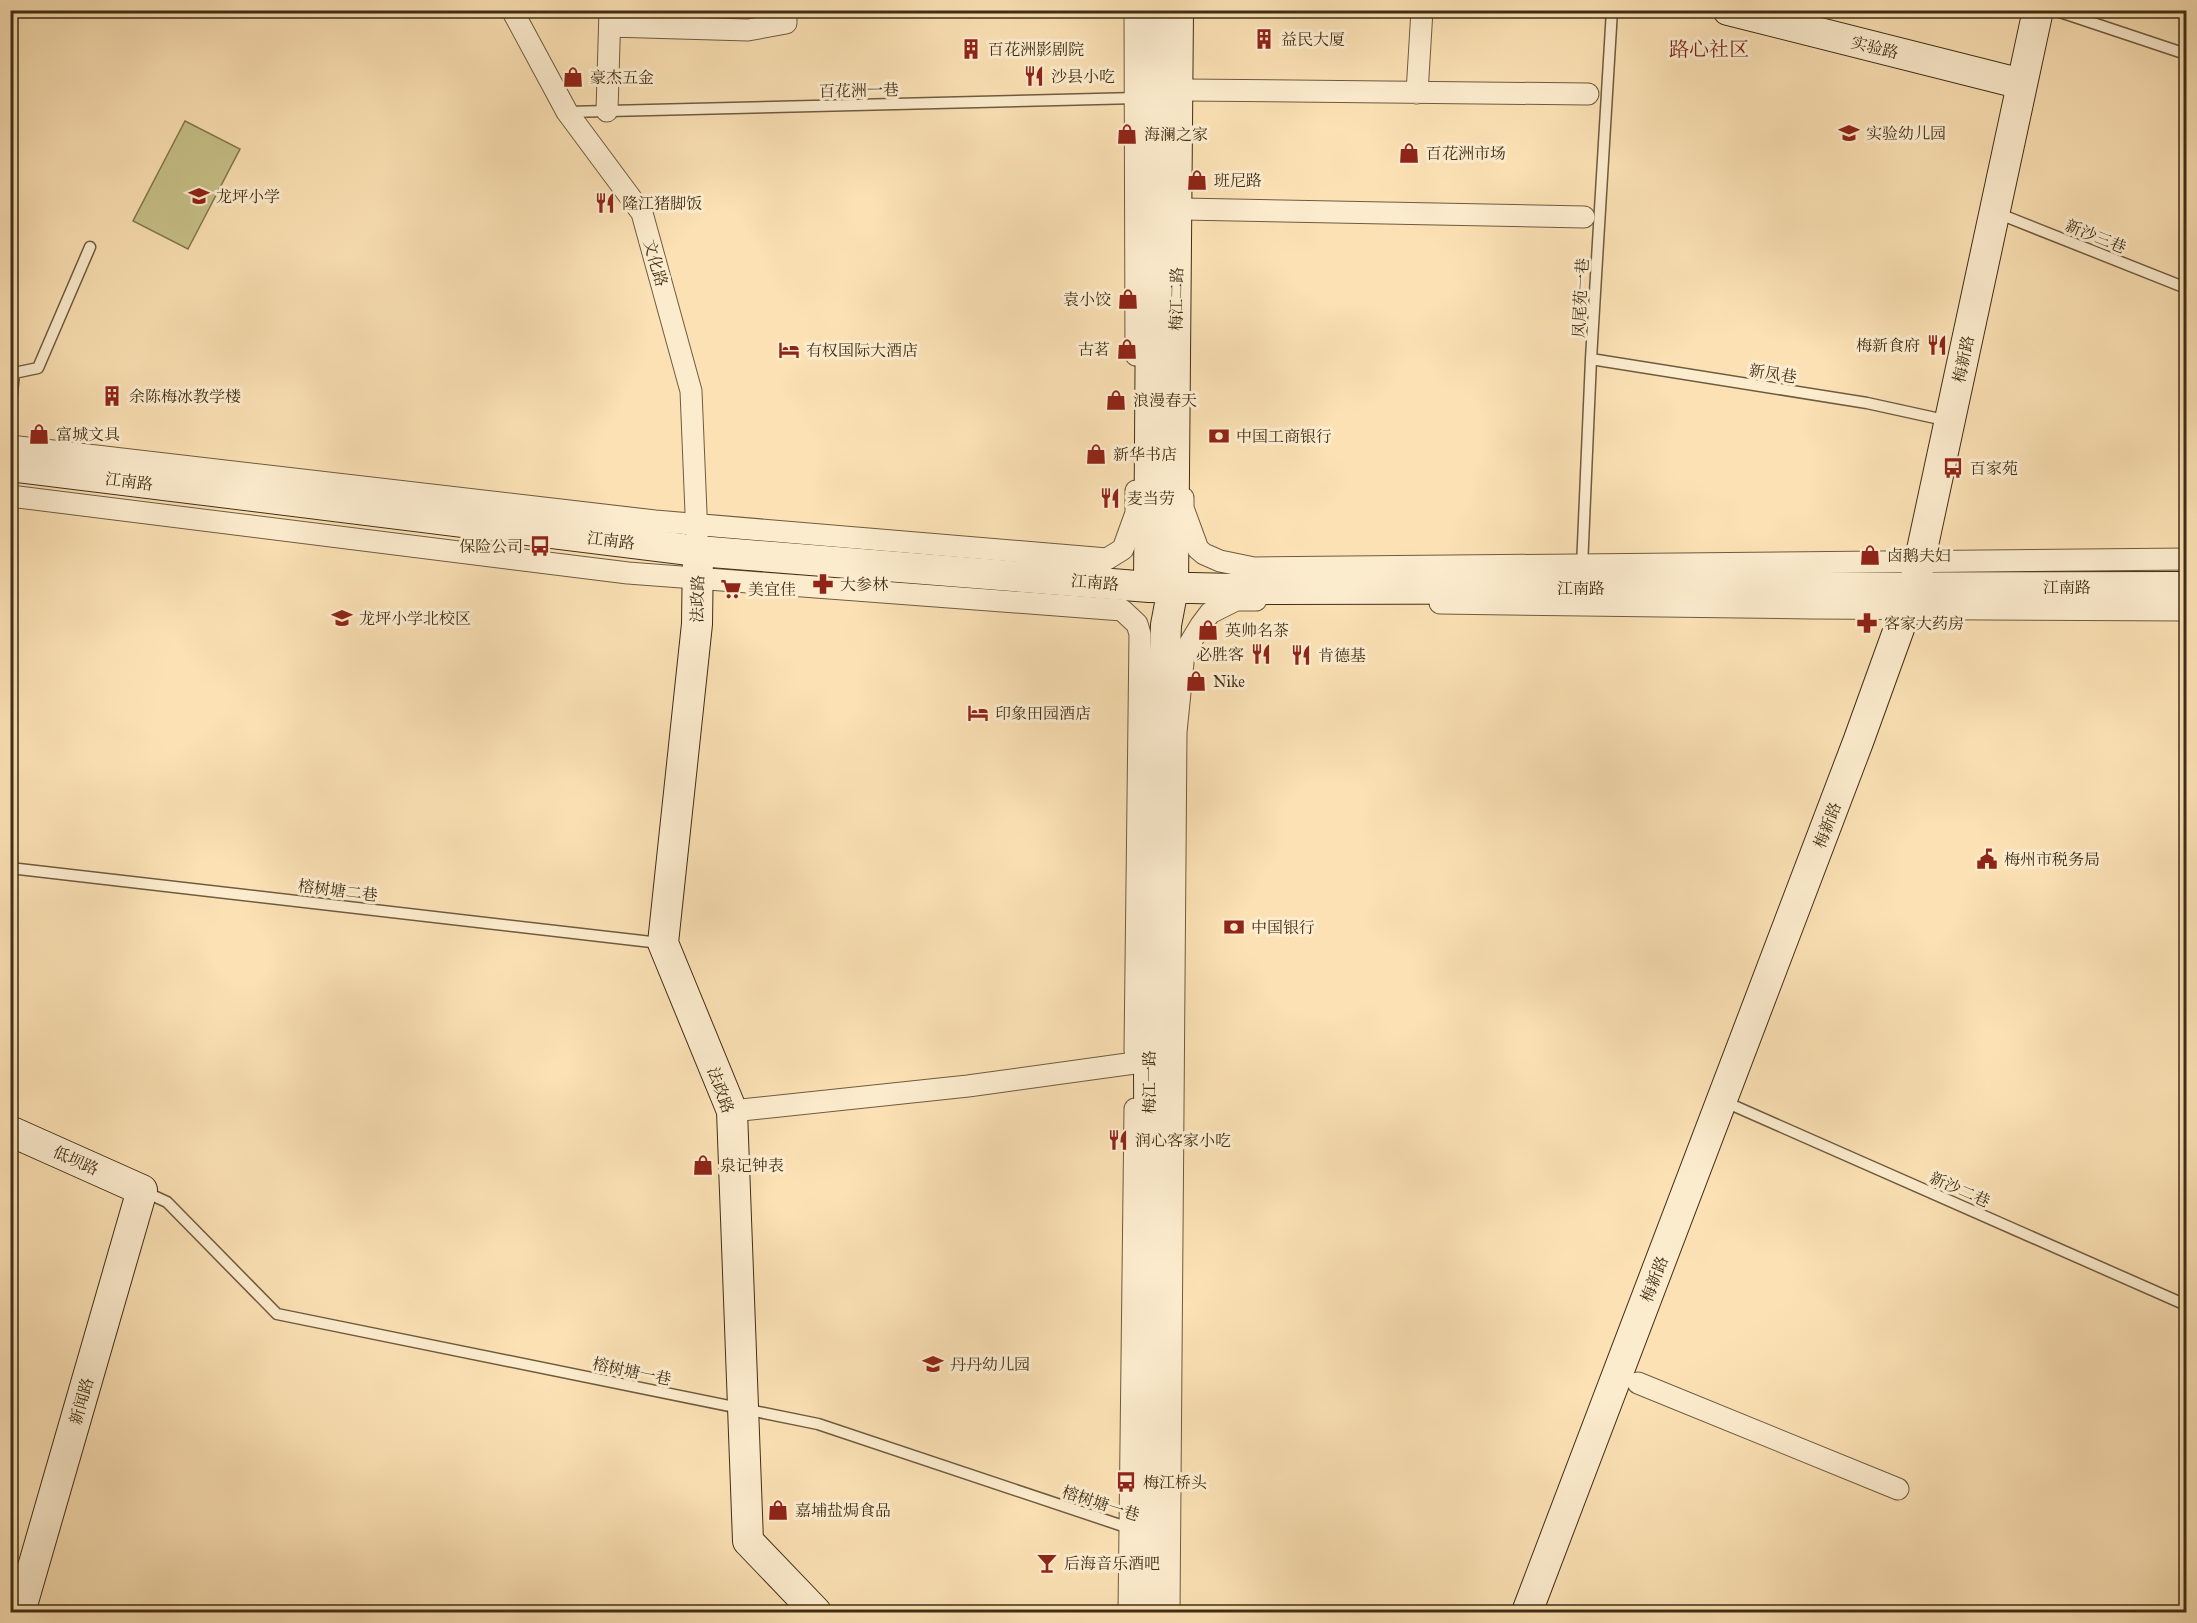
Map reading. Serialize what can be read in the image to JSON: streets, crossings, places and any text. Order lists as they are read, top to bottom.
{
  "streets": {
    "main road": [
      "实验路",
      "梅江二路",
      "梅新路",
      "江南路",
      "法政路",
      "梅江一路",
      "低坝路",
      "新闻路"
    ],
    "street": ["文化路"],
    "lane": [
      "百花洲一巷",
      "新沙三巷",
      "凤尾苑一巷",
      "新凤巷",
      "榕树塘二巷",
      "新沙二巷",
      "榕树塘一巷"
    ]
  },
  "crossings": [
    ["实验路", "梅新路"],
    ["百花洲一巷", "文化路"],
    ["百花洲一巷", "梅江二路"],
    ["新沙三巷", "梅新路"],
    ["文化路", "江南路"],
    ["文化路", "法政路"],
    ["凤尾苑一巷", "新凤巷"],
    ["凤尾苑一巷", "江南路"],
    ["梅江二路", "江南路"],
    ["梅江二路", "梅江一路"],
    ["梅新路", "新凤巷"],
    ["梅新路", "江南路"],
    ["梅新路", "新沙二巷"],
    ["江南路", "法政路"],
    ["江南路", "梅江一路"],
    ["法政路", "榕树塘二巷"],
    ["法政路", "榕树塘一巷"],
    ["梅江一路", "榕树塘一巷"],
    ["低坝路", "榕树塘一巷"],
    ["低坝路", "新闻路"],
    ["榕树塘一巷", "新闻路"]
  ],
  "districts": ["路心社区"],
  "places": {
    "building": ["益民大厦", "百花洲影剧院", "余陈梅冰教学楼"],
    "restaurant": [
      "沙县小吃",
      "隆江猪脚饭",
      "梅新食府",
      "麦当劳",
      "必胜客",
      "肯德基",
      "润心客家小吃"
    ],
    "shop": [
      "豪杰五金",
      "海澜之家",
      "百花洲市场",
      "班尼路",
      "袁小饺",
      "古茗",
      "浪漫春天",
      "富城文具",
      "新华书店",
      "卤鹅夫妇",
      "英帅名茶",
      "Nike",
      "泉记钟表",
      "嘉埔盐焗食品"
    ],
    "school or university": [
      "实验幼儿园",
      "龙坪小学",
      "龙坪小学北校区",
      "丹丹幼儿园"
    ],
    "hotel": ["有权国际大酒店", "印象田园酒店"],
    "bank": ["中国工商银行", "中国银行"],
    "bus stop": ["百家苑", "保险公司", "梅江桥头"],
    "pharmacy": ["大参林", "客家大药房"],
    "supermarket": ["美宜佳"],
    "public building": ["梅州市税务局"],
    "bar": ["后海音乐酒吧"]
  }
}
